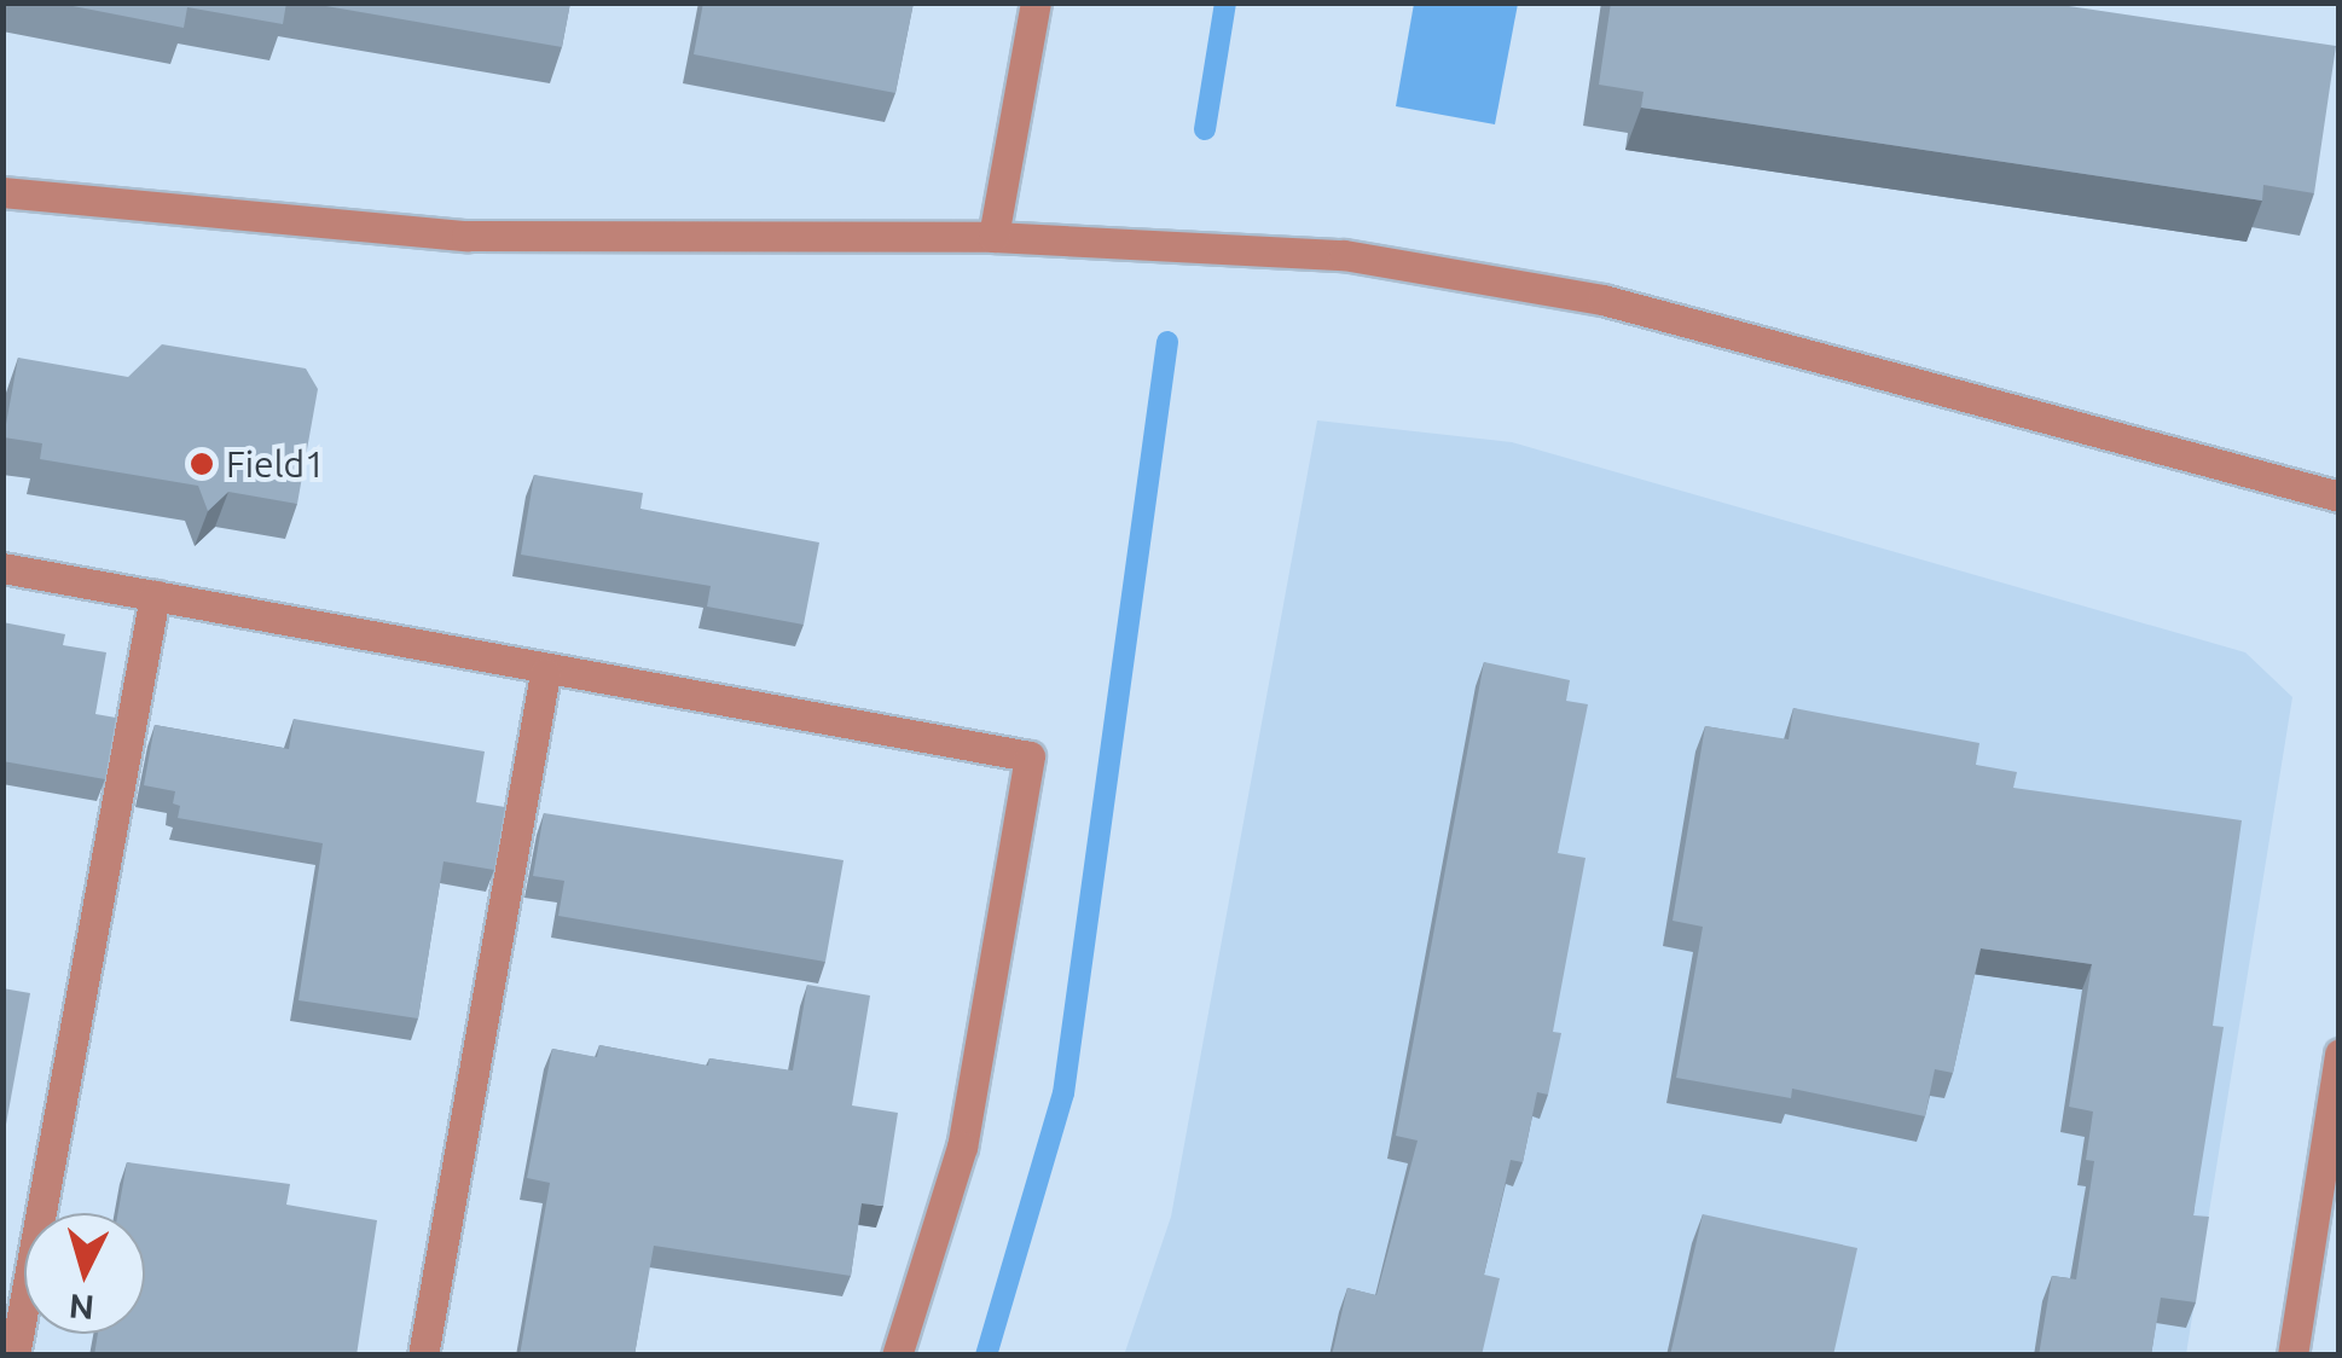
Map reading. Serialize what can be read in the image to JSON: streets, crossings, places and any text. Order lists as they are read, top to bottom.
{
  "places": ["Field1"],
  "north": "bottom"
}
